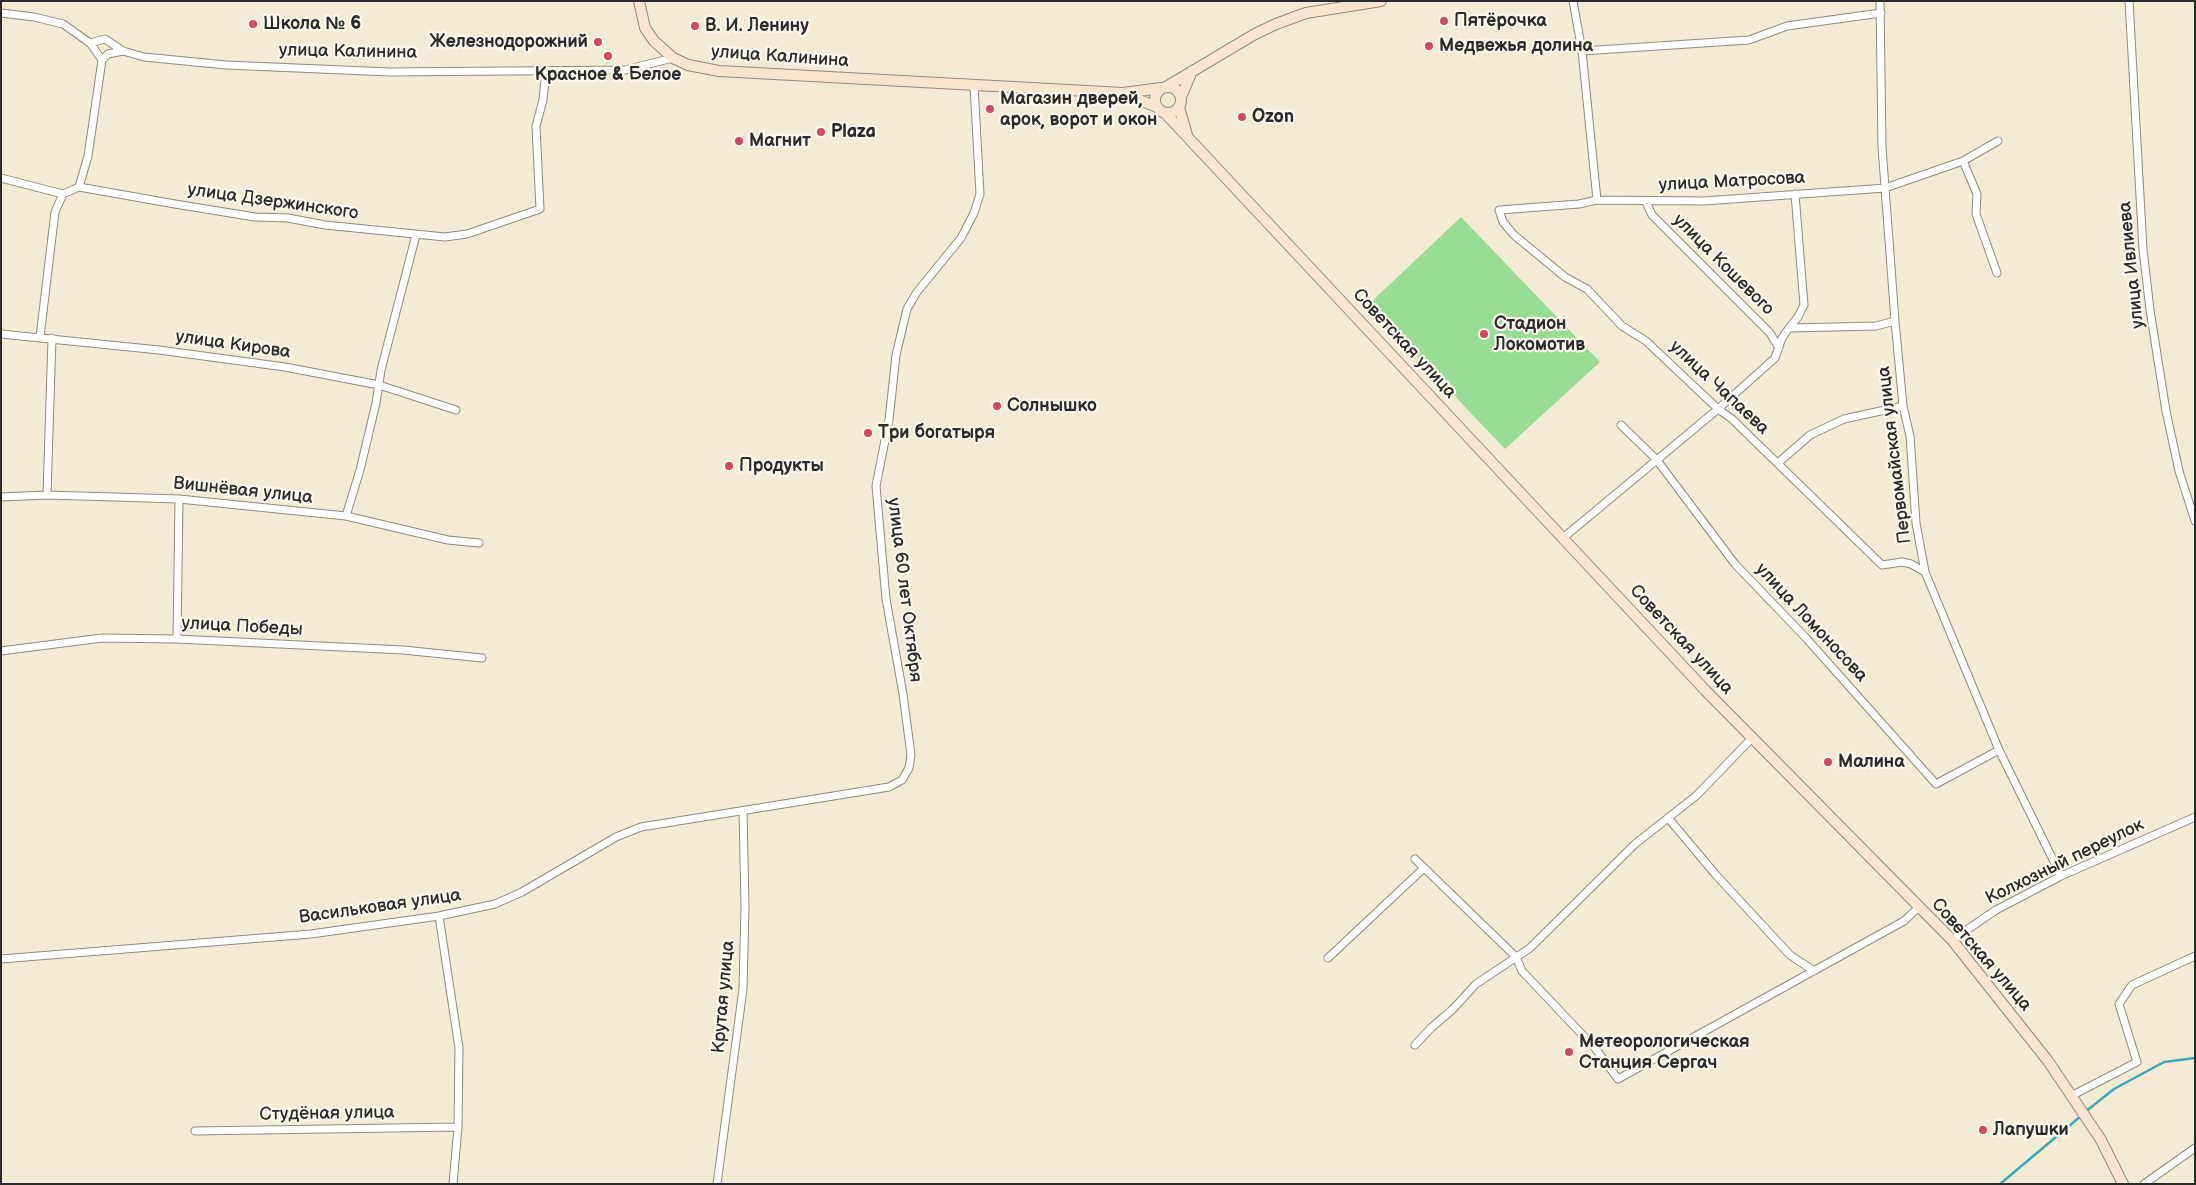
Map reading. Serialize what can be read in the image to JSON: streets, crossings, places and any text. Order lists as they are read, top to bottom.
{
  "streets": {
    "main road": ["улица Калинина", "Советская улица"],
    "street": [
      "улица Матросова",
      "улица Дзержинского",
      "улица Кошевого",
      "улица Ивлиева",
      "улица Кирова",
      "улица Чапаева",
      "Первомайская улица",
      "Вишнёвая улица",
      "улица 60 лет Октября",
      "улица Ломоносова",
      "улица Победы",
      "Колхозный переулок",
      "Васильковая улица",
      "Крутая улица",
      "Студёная улица"
    ]
  },
  "crossings": [
    ["улица Калинина", "улица Дзержинского"],
    ["улица Калинина", "улица 60 лет Октября"],
    ["улица Матросова", "улица Кошевого"],
    ["улица Матросова", "улица Чапаева"],
    ["улица Матросова", "Первомайская улица"],
    ["Советская улица", "Колхозный переулок"],
    ["улица Чапаева", "Первомайская улица"],
    ["Первомайская улица", "улица Ломоносова"],
    ["Первомайская улица", "Колхозный переулок"],
    ["улица 60 лет Октября", "Васильковая улица"],
    ["улица 60 лет Октября", "Крутая улица"],
    ["Васильковая улица", "Крутая улица"]
  ],
  "places": [
    "Пятёрочка",
    "Школа № 6",
    "В. И. Ленину",
    "Железнодорожний",
    "Медвежья долина",
    "Красное & Белое",
    "Магазин дверей, арок, ворот и окон",
    "Ozon",
    "Plaza",
    "Магнит",
    "Стадион Локомотив",
    "Солнышко",
    "Три богатыря",
    "Продукты",
    "Малина",
    "Метеорологическая Станция Сергач",
    "Лапушки"
  ]
}
